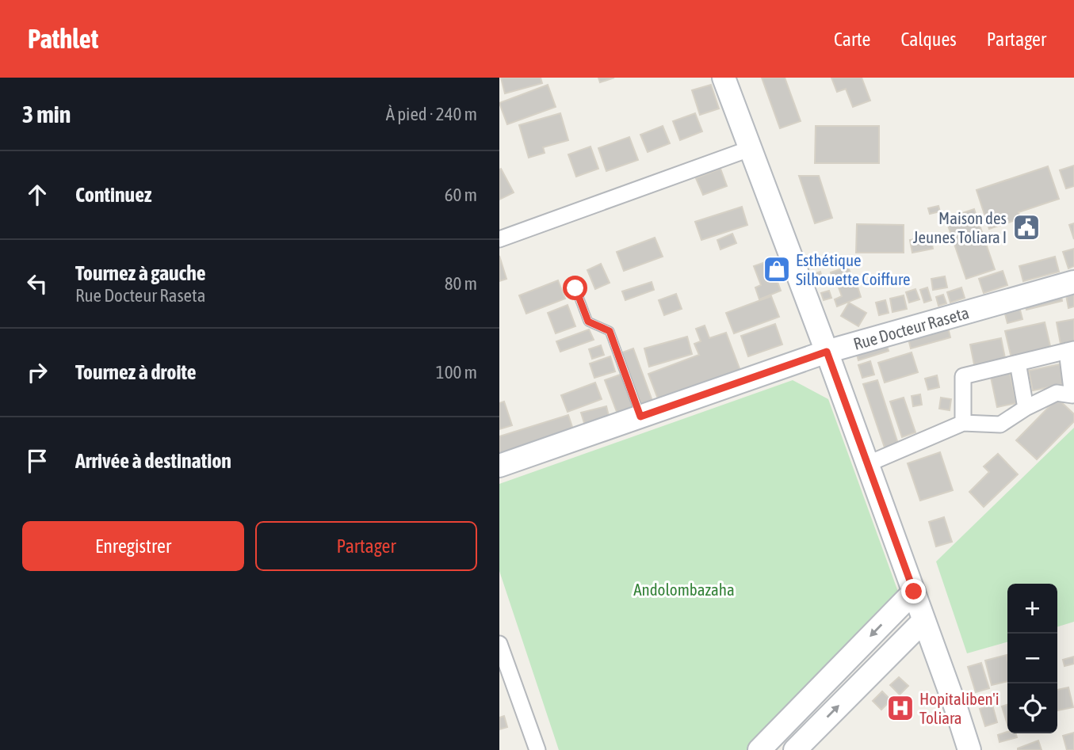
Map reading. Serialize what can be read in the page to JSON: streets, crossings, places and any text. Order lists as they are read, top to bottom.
{
  "streets": {
    "street": ["Rue Docteur Raseta"]
  },
  "parks": ["Andolombazaha"],
  "places": {
    "public building": ["Maison des Jeunes Toliara I"],
    "shop": ["Esthétique Silhouette Coiffure"],
    "hospital": ["Hopitaliben'i Toliara"]
  },
  "page": {
    "header": "Pathlet",
    "nav": ["Carte", "Calques", "Partager"],
    "heading": ["3 min", "À pied · 240 m"],
    "list": [
      ["Continuez", "60 m"],
      ["Tournez à gauche", "Rue Docteur Raseta", "80 m"],
      ["Tournez à droite", "100 m"],
      "Arrivée à destination"
    ],
    "buttons": ["Enregistrer", "Partager"],
    "map_buttons": ["+", "−"]
  }
}
